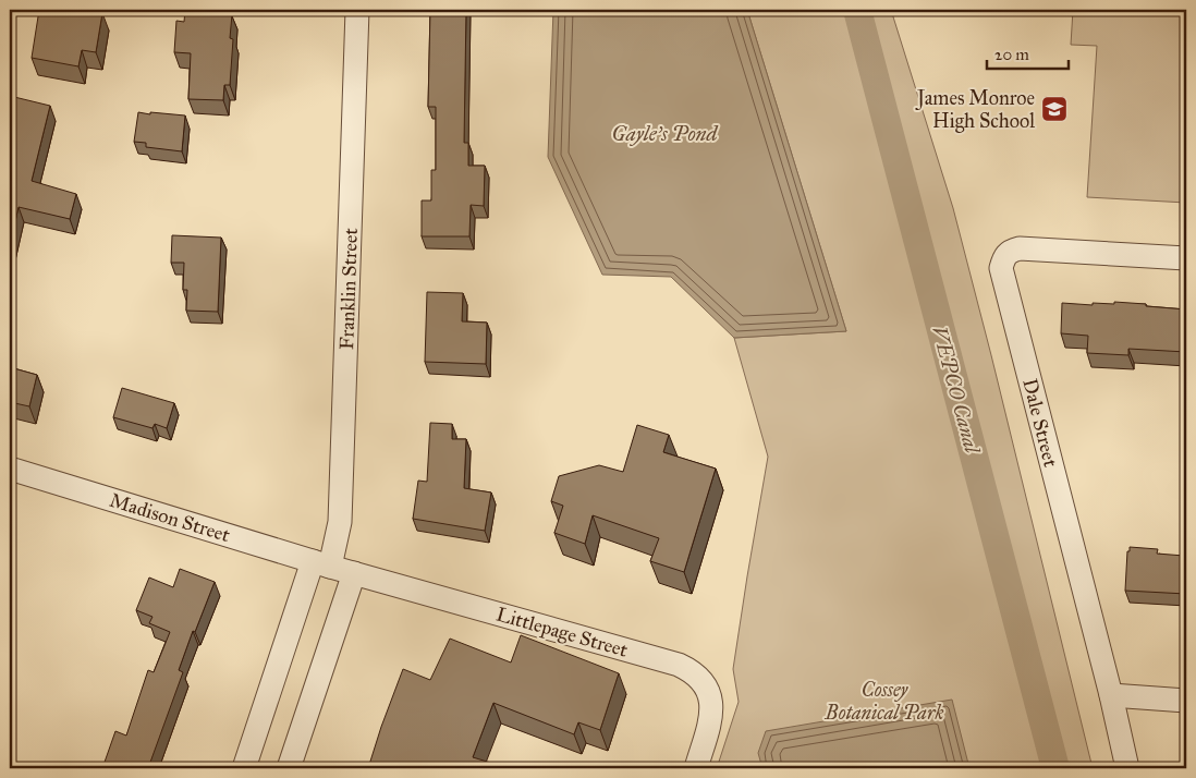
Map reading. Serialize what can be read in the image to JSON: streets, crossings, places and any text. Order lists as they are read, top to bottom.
{
  "streets": {
    "street": [
      "Franklin Street",
      "Dale Street",
      "Madison Street",
      "Littlepage Street"
    ]
  },
  "crossings": [
    ["Franklin Street", "Madison Street"],
    ["Franklin Street", "Littlepage Street"],
    ["Madison Street", "Littlepage Street"]
  ],
  "water": ["Gayle's Pond", "VEPCO Canal"],
  "parks": ["Cossey Botanical Park"],
  "places": {
    "school or university": ["James Monroe High School"]
  },
  "scale_bar": "20 m"
}
